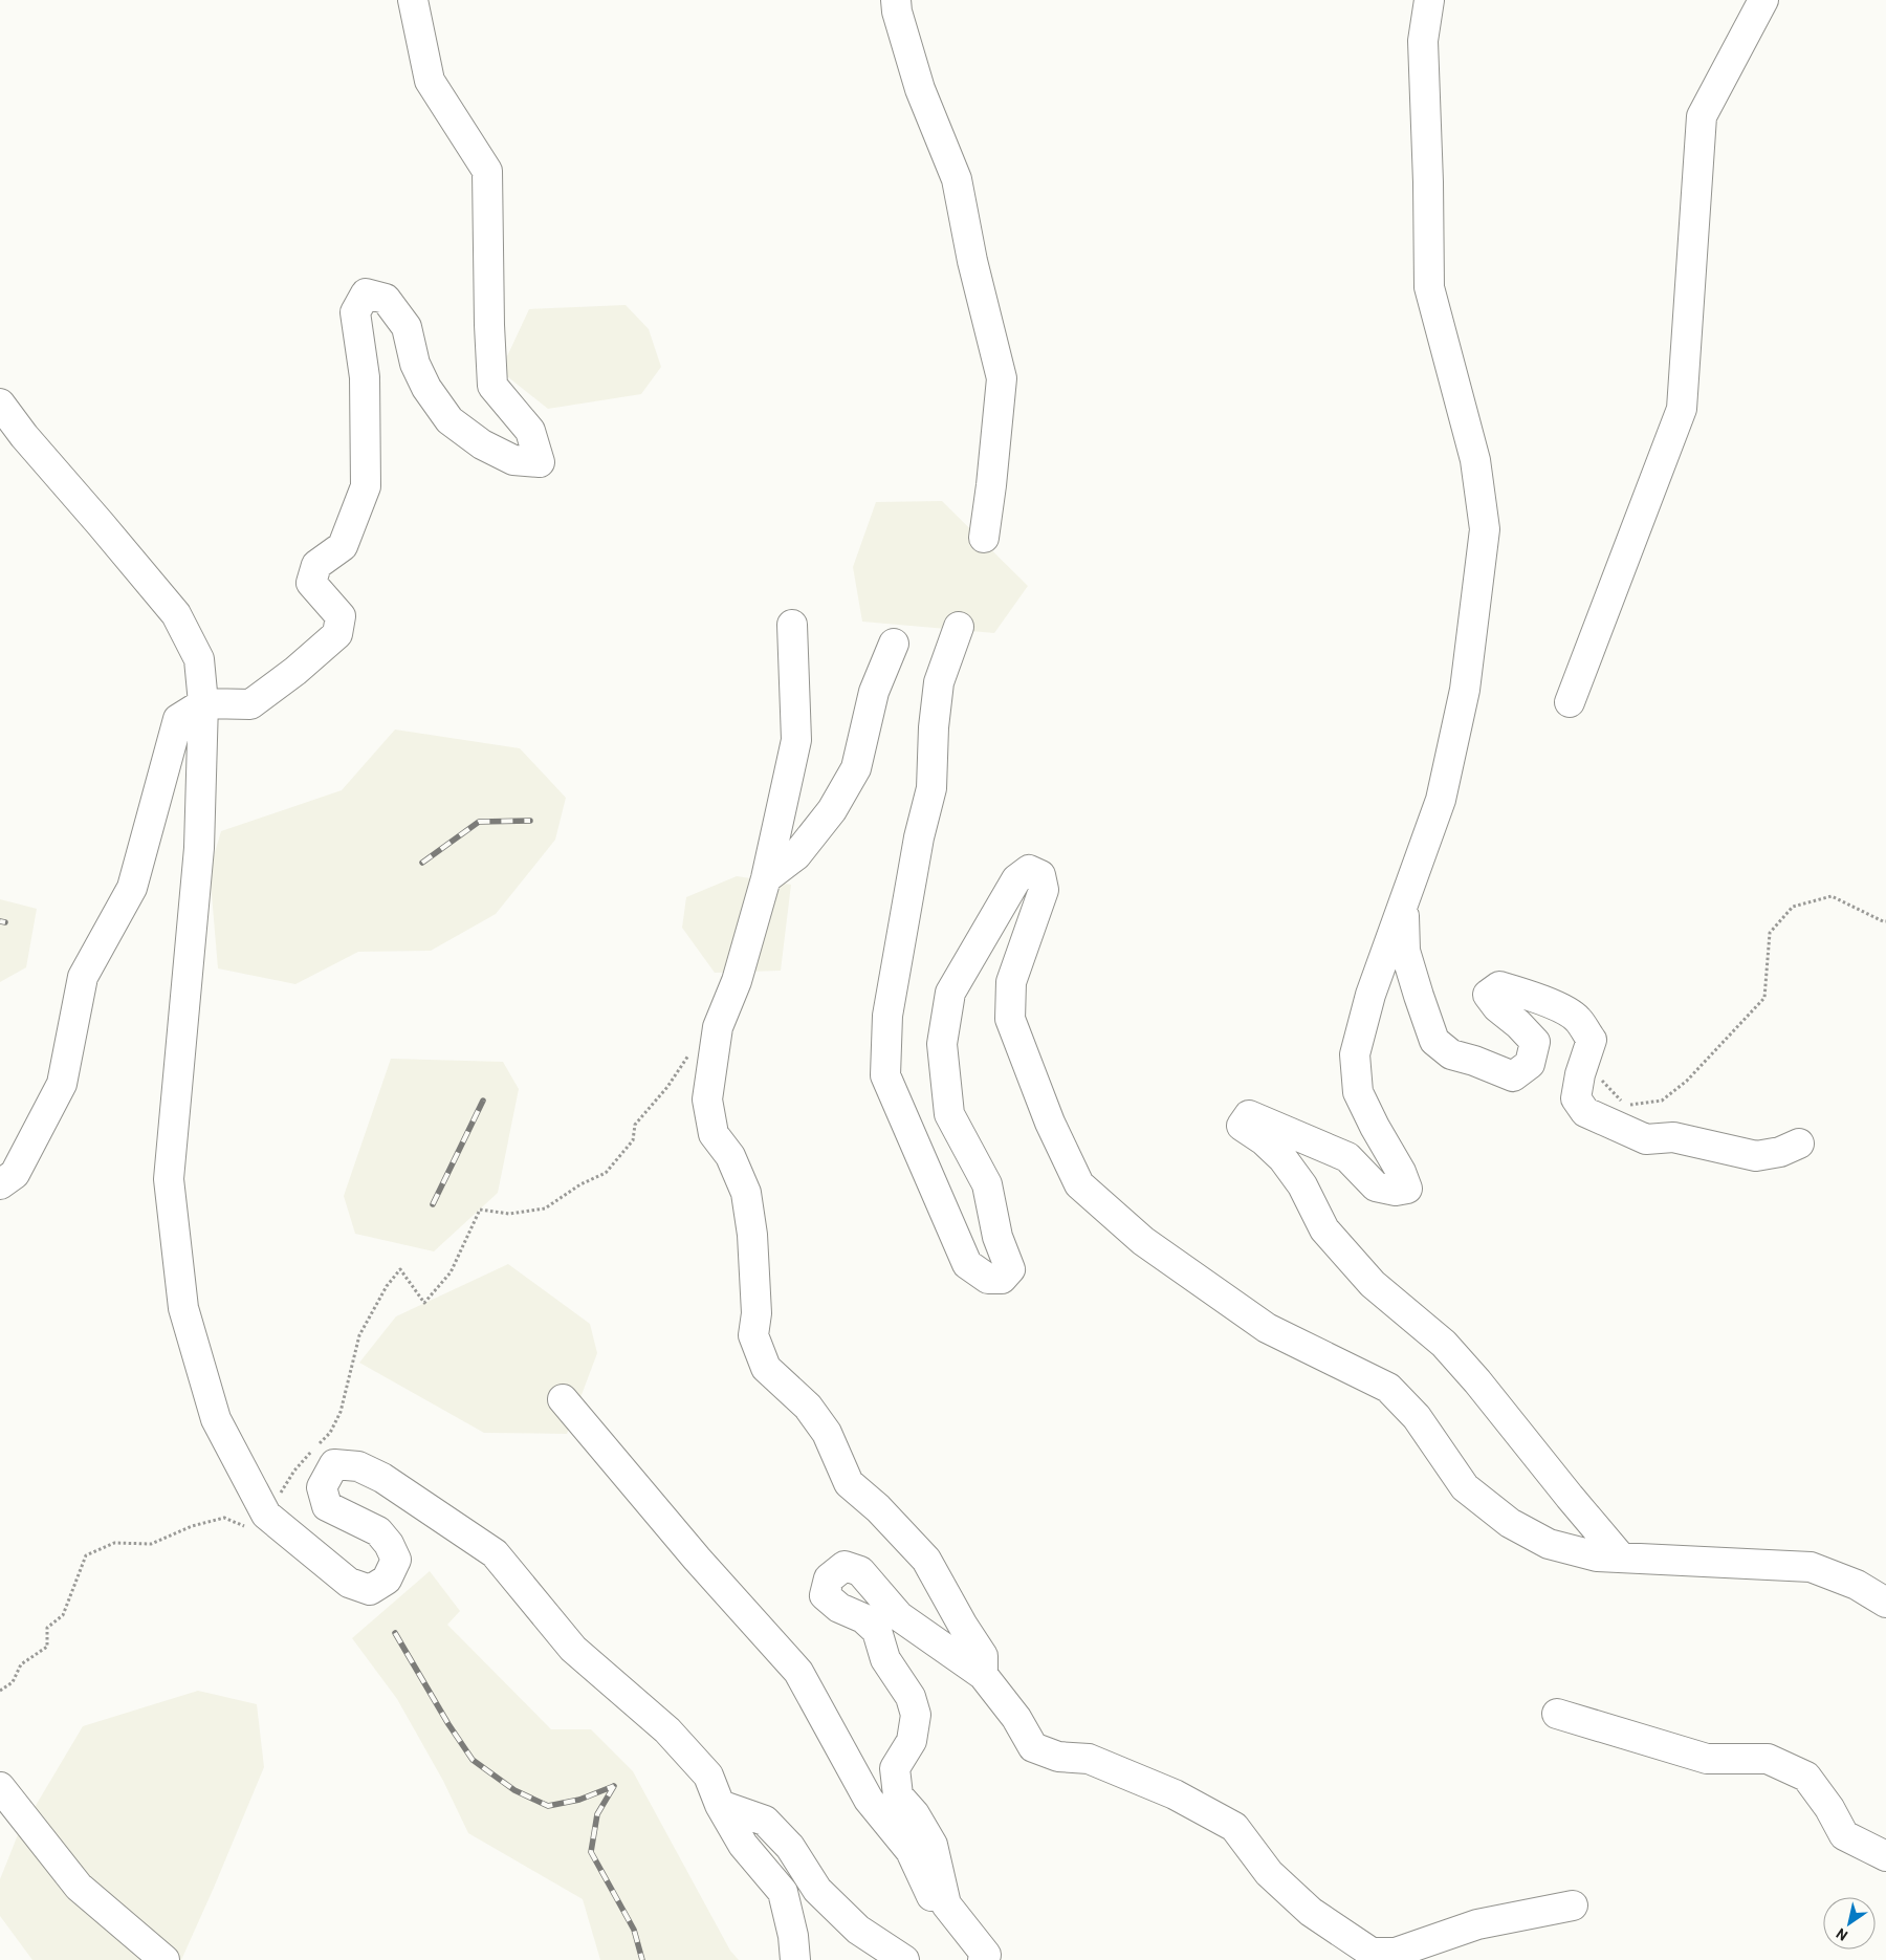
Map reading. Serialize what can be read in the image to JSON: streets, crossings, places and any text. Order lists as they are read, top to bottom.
{
  "north": "bottom left"
}
